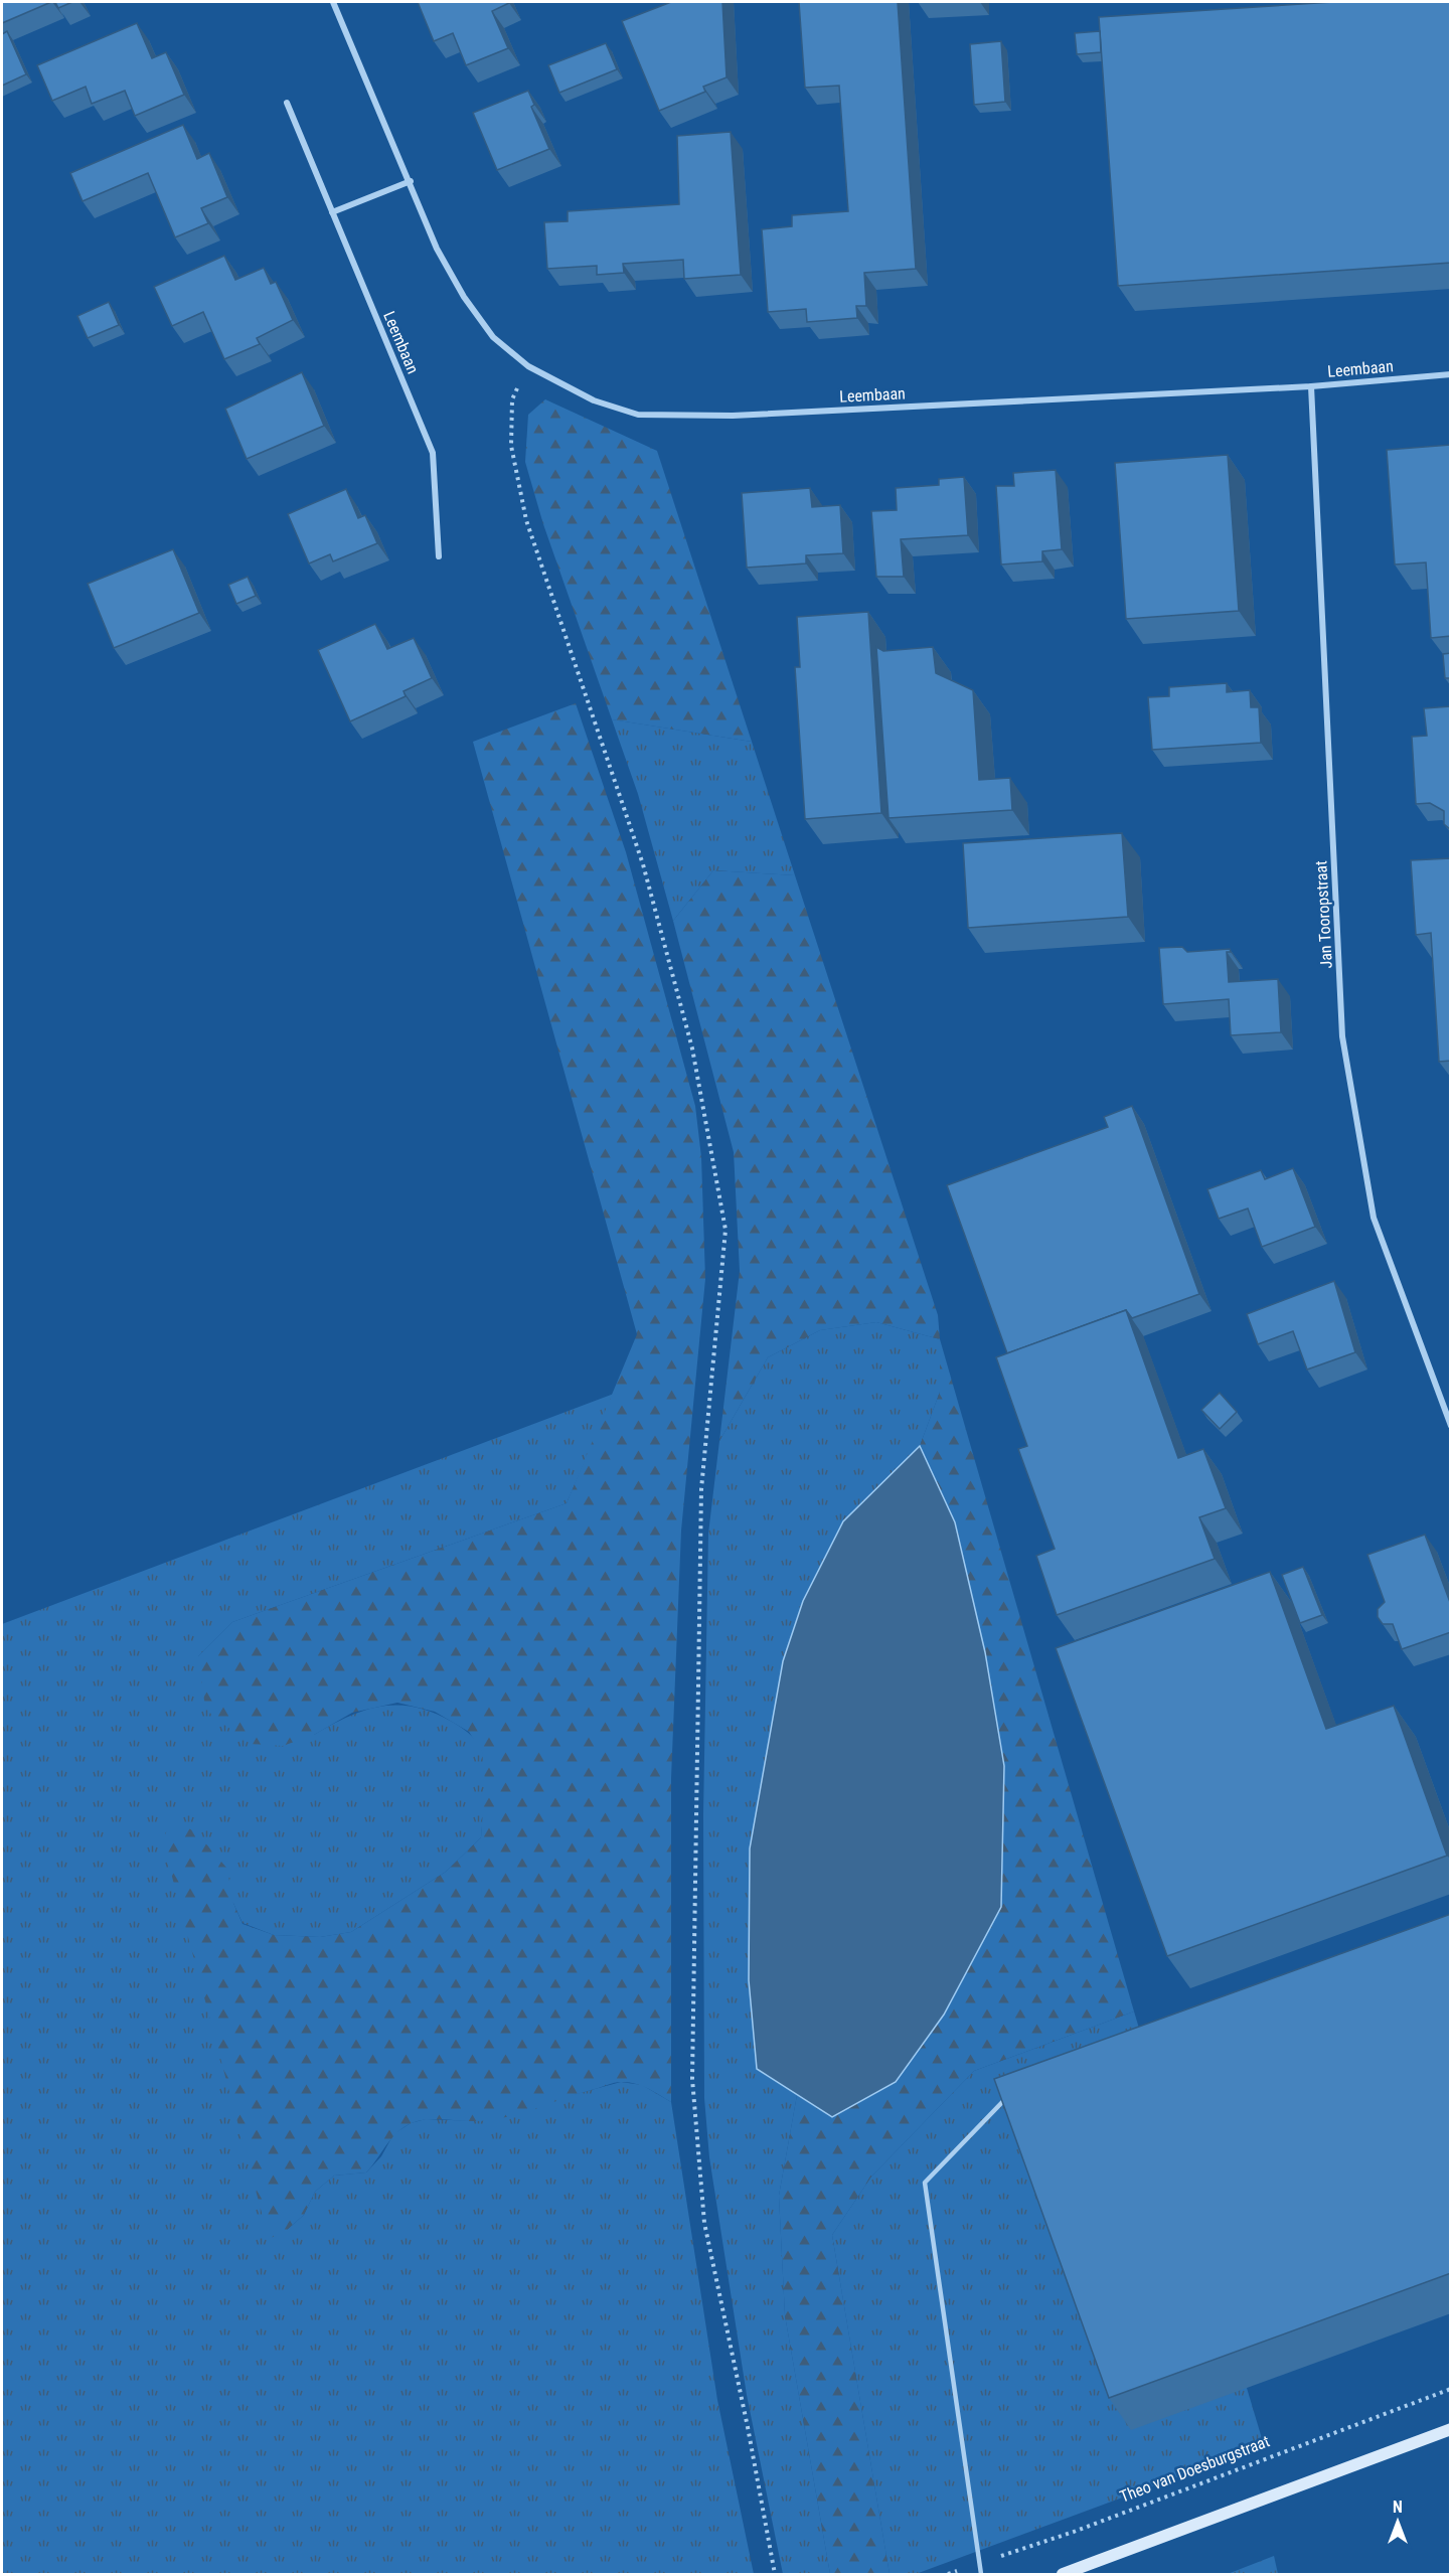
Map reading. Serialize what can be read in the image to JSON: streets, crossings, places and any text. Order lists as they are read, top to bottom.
{
  "streets": {
    "street": ["Leembaan", "Jan Tooropstraat"],
    "path": ["Theo van Doesburgstraat"]
  },
  "crossings": [
    ["Leembaan", "Jan Tooropstraat"]
  ],
  "north": "top"
}
